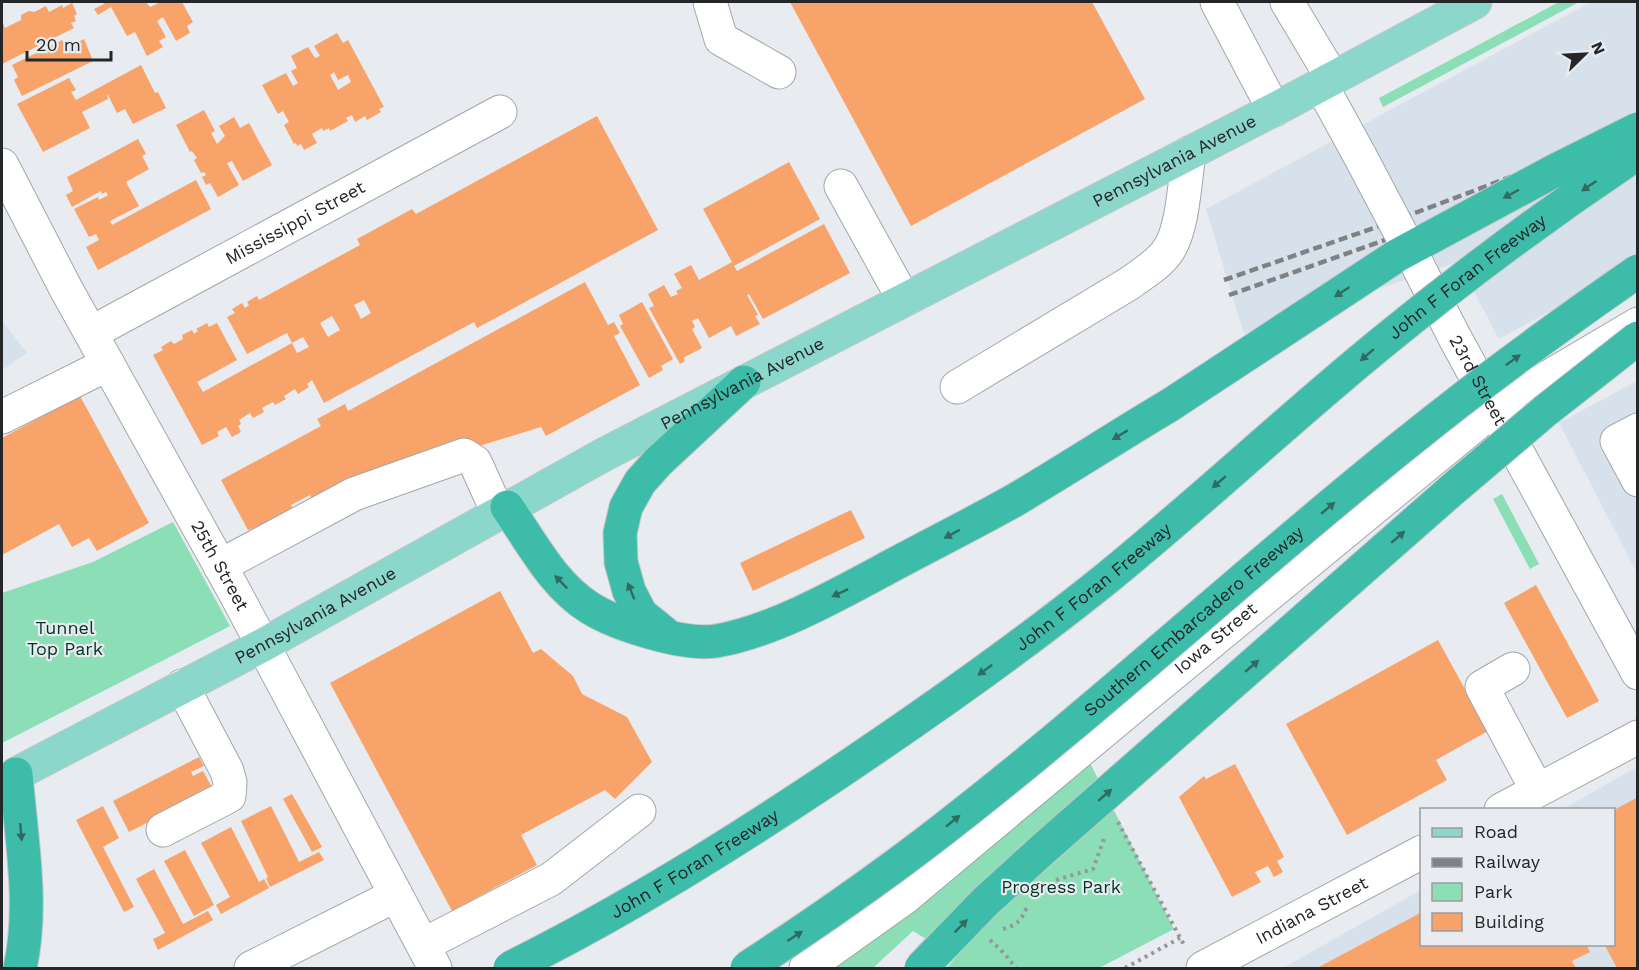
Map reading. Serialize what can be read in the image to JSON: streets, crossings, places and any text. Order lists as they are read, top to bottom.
{
  "streets": {
    "highway": ["John F Foran Freeway", "Southern Embarcadero Freeway"],
    "main road": ["Pennsylvania Avenue"],
    "street": [
      "Mississippi Street",
      "23rd Street",
      "25th Street",
      "Iowa Street",
      "Indiana Street"
    ]
  },
  "crossings": [
    ["Pennsylvania Avenue", "23rd Street"],
    ["Pennsylvania Avenue", "25th Street"],
    ["Mississippi Street", "25th Street"],
    ["23rd Street", "Iowa Street"]
  ],
  "parks": ["Tunnel Top Park", "Progress Park"],
  "legend": [
    "Road",
    "Railway",
    "Park",
    "Building"
  ],
  "scale_bar": "20 m",
  "north": "top right"
}
